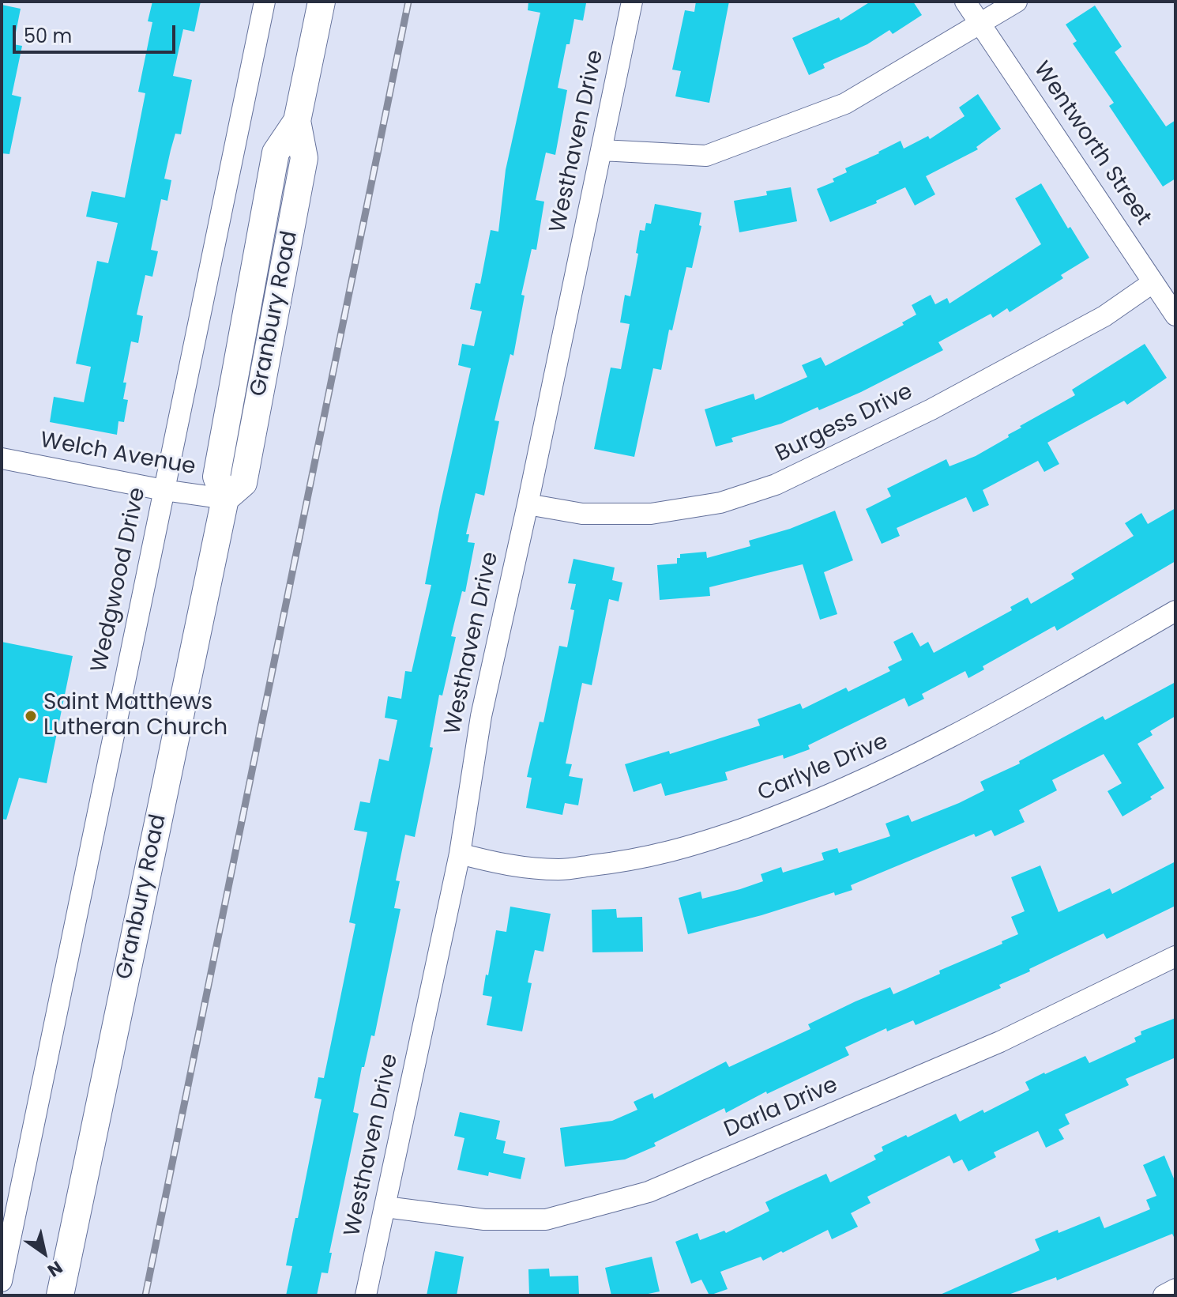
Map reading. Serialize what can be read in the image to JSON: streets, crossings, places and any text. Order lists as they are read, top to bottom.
{
  "streets": {
    "main road": ["Granbury Road"],
    "street": [
      "Westhaven Drive",
      "Wentworth Street",
      "Burgess Drive",
      "Welch Avenue",
      "Wedgwood Drive",
      "Carlyle Drive",
      "Darla Drive"
    ]
  },
  "crossings": [
    ["Westhaven Drive", "Burgess Drive"],
    ["Westhaven Drive", "Carlyle Drive"],
    ["Westhaven Drive", "Darla Drive"],
    ["Wentworth Street", "Burgess Drive"],
    ["Granbury Road", "Welch Avenue"],
    ["Welch Avenue", "Wedgwood Drive"]
  ],
  "places": ["Saint Matthews Lutheran Church"],
  "scale_bar": "50 m",
  "north": "bottom right"
}
